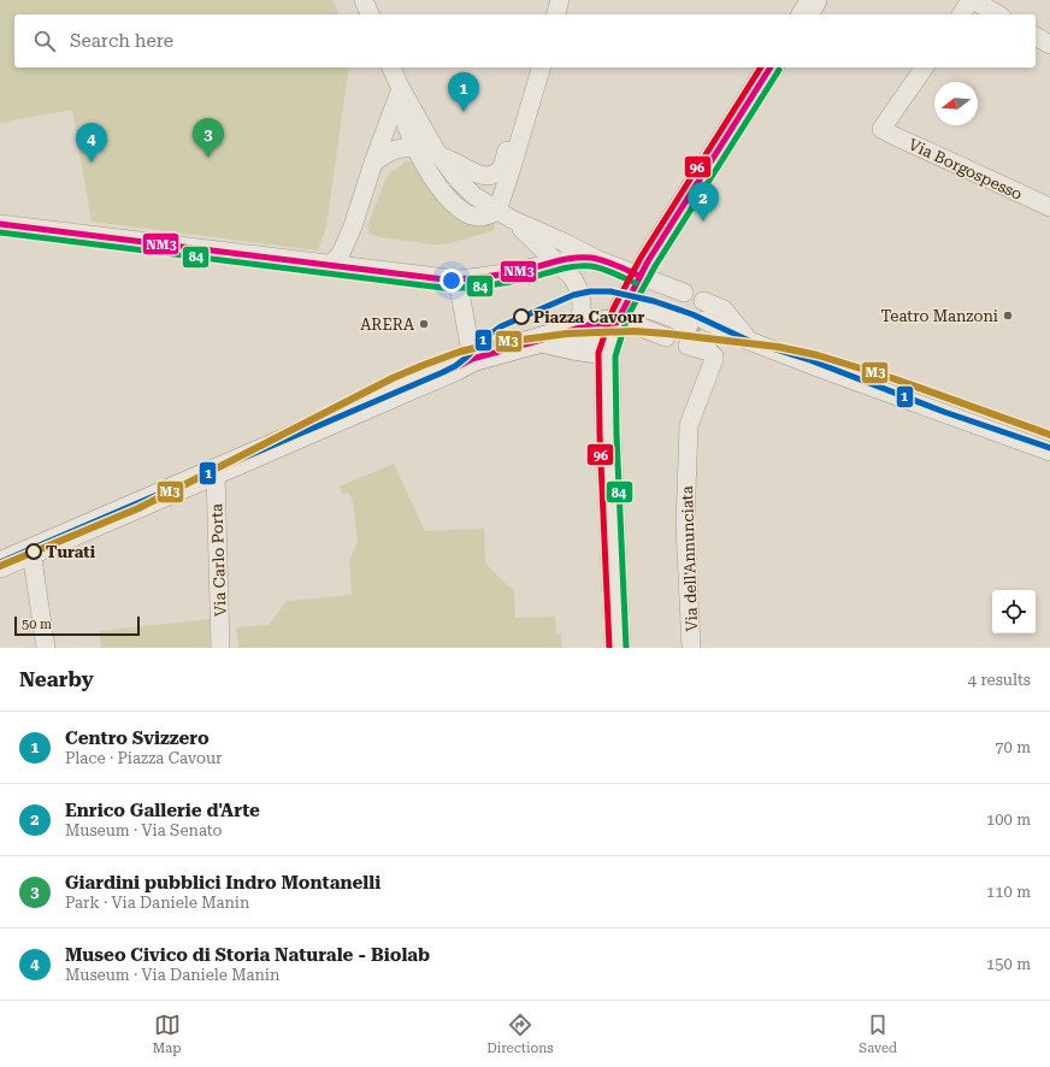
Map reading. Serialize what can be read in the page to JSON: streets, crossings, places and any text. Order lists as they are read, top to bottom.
{
  "streets": {
    "street": ["Via Borgospesso", "Via dell'Annunciata", "Via Carlo Porta"]
  },
  "places": [
    "Teatro Manzoni",
    "Piazza Cavour",
    "ARERA",
    "Turati"
  ],
  "lines": [
    "transit line NM3",
    "transit line 96",
    "transit line 84",
    "transit line 1",
    "transit line M3"
  ],
  "scale_bar": "50 m",
  "north": "left",
  "page": {
    "search": "Search here",
    "pins": [
      "1",
      "3",
      "4",
      "2"
    ],
    "scale": "50 m",
    "heading": ["Nearby", "4 results"],
    "list": [
      {
        "mark": "1",
        "name": "Centro Svizzero",
        "note": "Place · Piazza Cavour",
        "value": "70 m"
      },
      {
        "mark": "2",
        "name": "Enrico Gallerie d'Arte",
        "note": "Museum · Via Senato",
        "value": "100 m"
      },
      {
        "mark": "3",
        "name": "Giardini pubblici Indro Montanelli",
        "note": "Park · Via Daniele Manin",
        "value": "110 m"
      },
      {
        "mark": "4",
        "name": "Museo Civico di Storia Naturale - Biolab",
        "note": "Museum · Via Daniele Manin",
        "value": "150 m"
      }
    ],
    "nav": ["Map", "Directions", "Saved"]
  }
}
